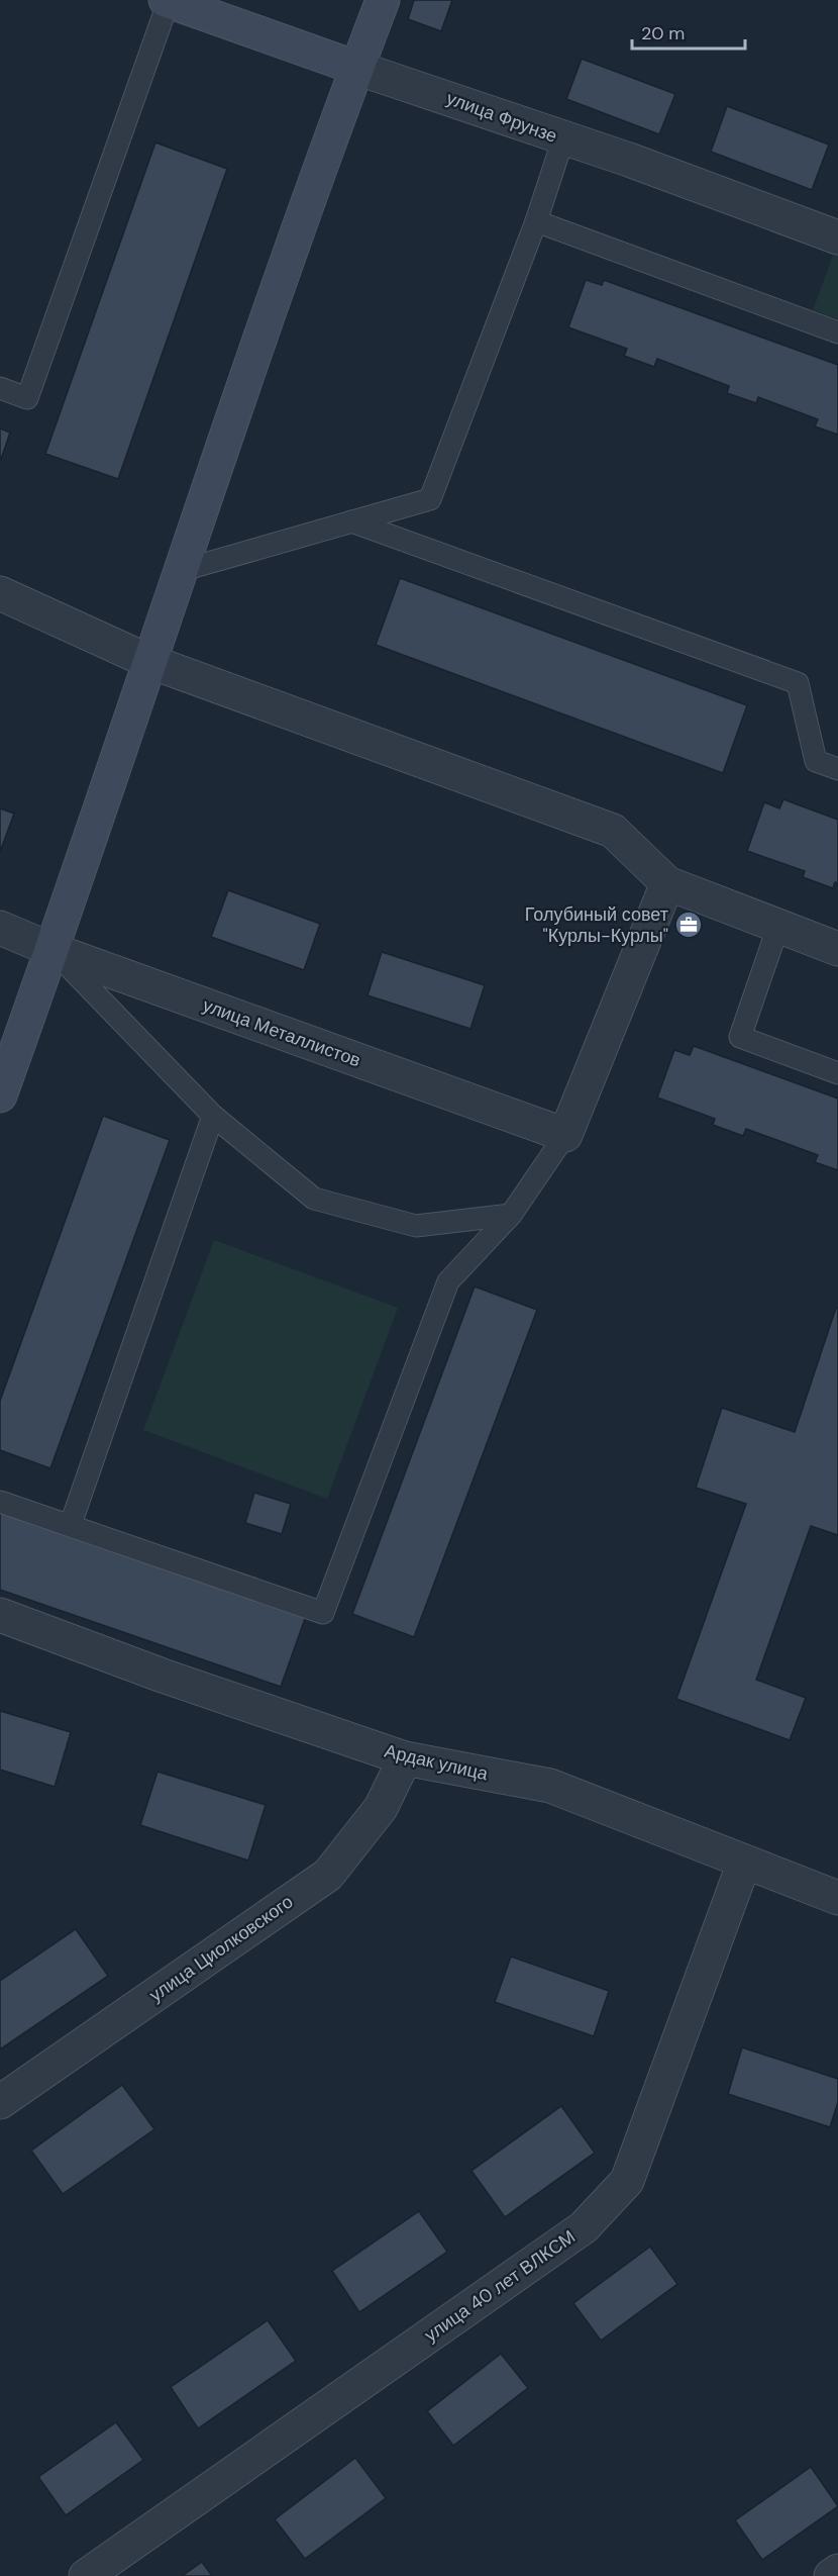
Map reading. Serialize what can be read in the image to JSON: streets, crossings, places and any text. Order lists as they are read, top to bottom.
{
  "streets": {
    "street": [
      "улица Фрунзе",
      "улица Металлистов",
      "Ардак улица",
      "улица Циолковского",
      "улица 40 лет ВЛКСМ"
    ]
  },
  "crossings": [
    ["Ардак улица", "улица Циолковского"],
    ["Ардак улица", "улица 40 лет ВЛКСМ"]
  ],
  "places": {
    "office": ["Голубиный совет \"Курлы-Курлы\""]
  },
  "scale_bar": "20 m"
}
